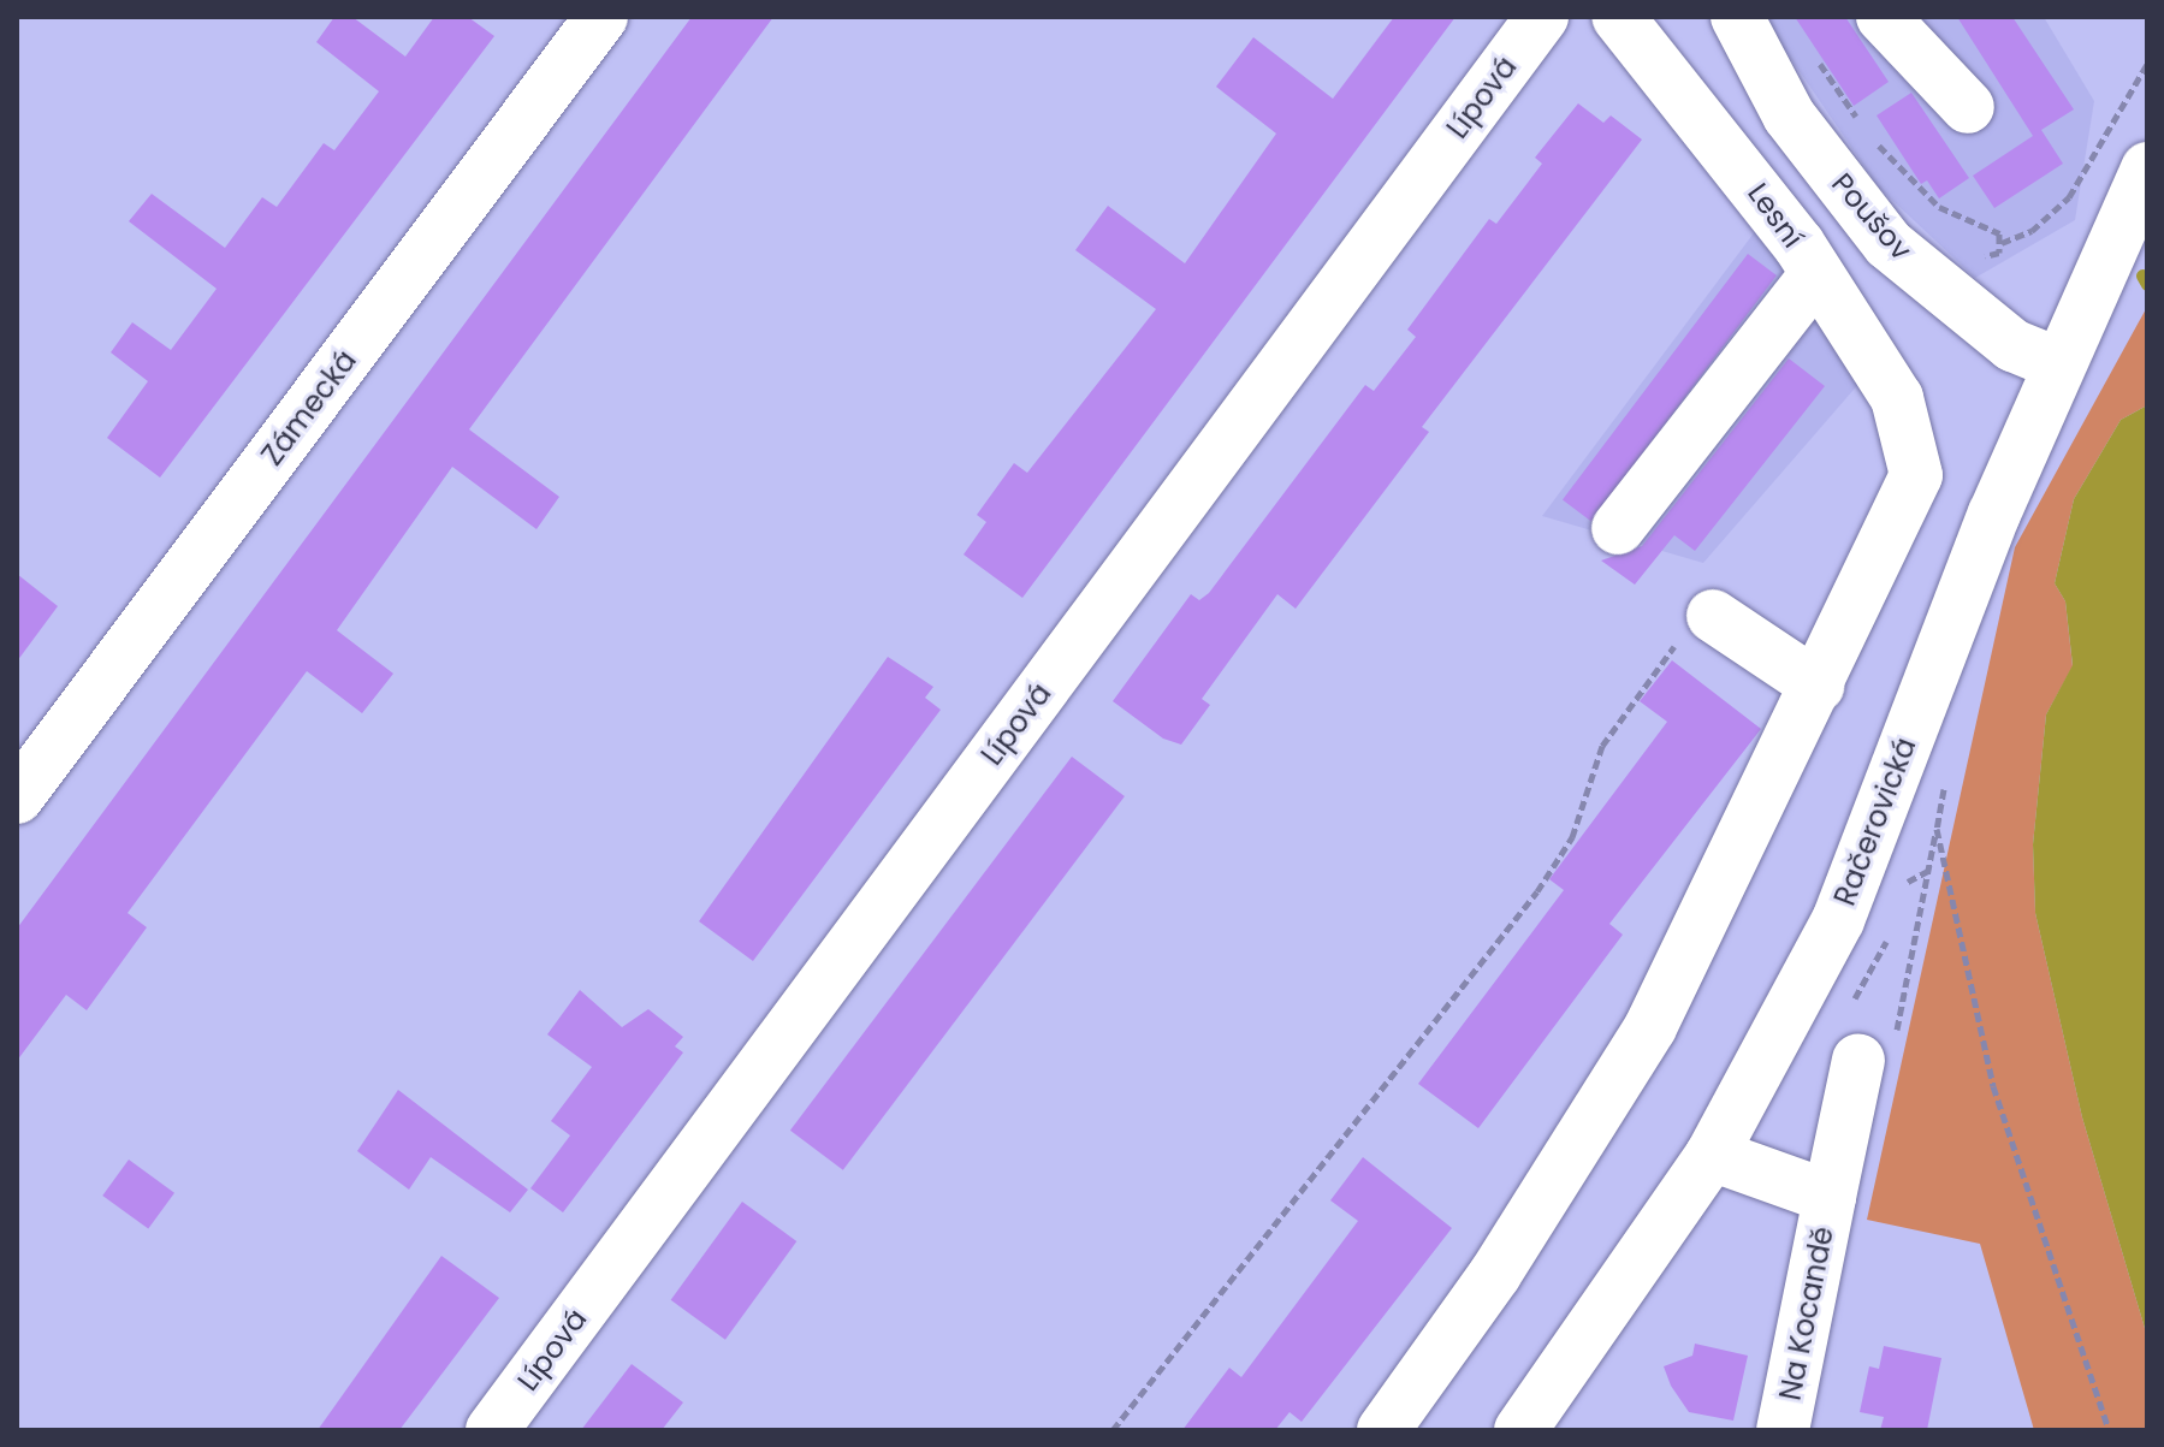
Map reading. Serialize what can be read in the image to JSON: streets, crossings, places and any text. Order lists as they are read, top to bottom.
{
  "streets": {
    "street": [
      "Lípová",
      "Lesní",
      "Poušov",
      "Zámecká",
      "Račerovická",
      "Na Kocandě"
    ]
  },
  "crossings": [
    ["Poušov", "Račerovická"],
    ["Račerovická", "Na Kocandě"]
  ]
}
